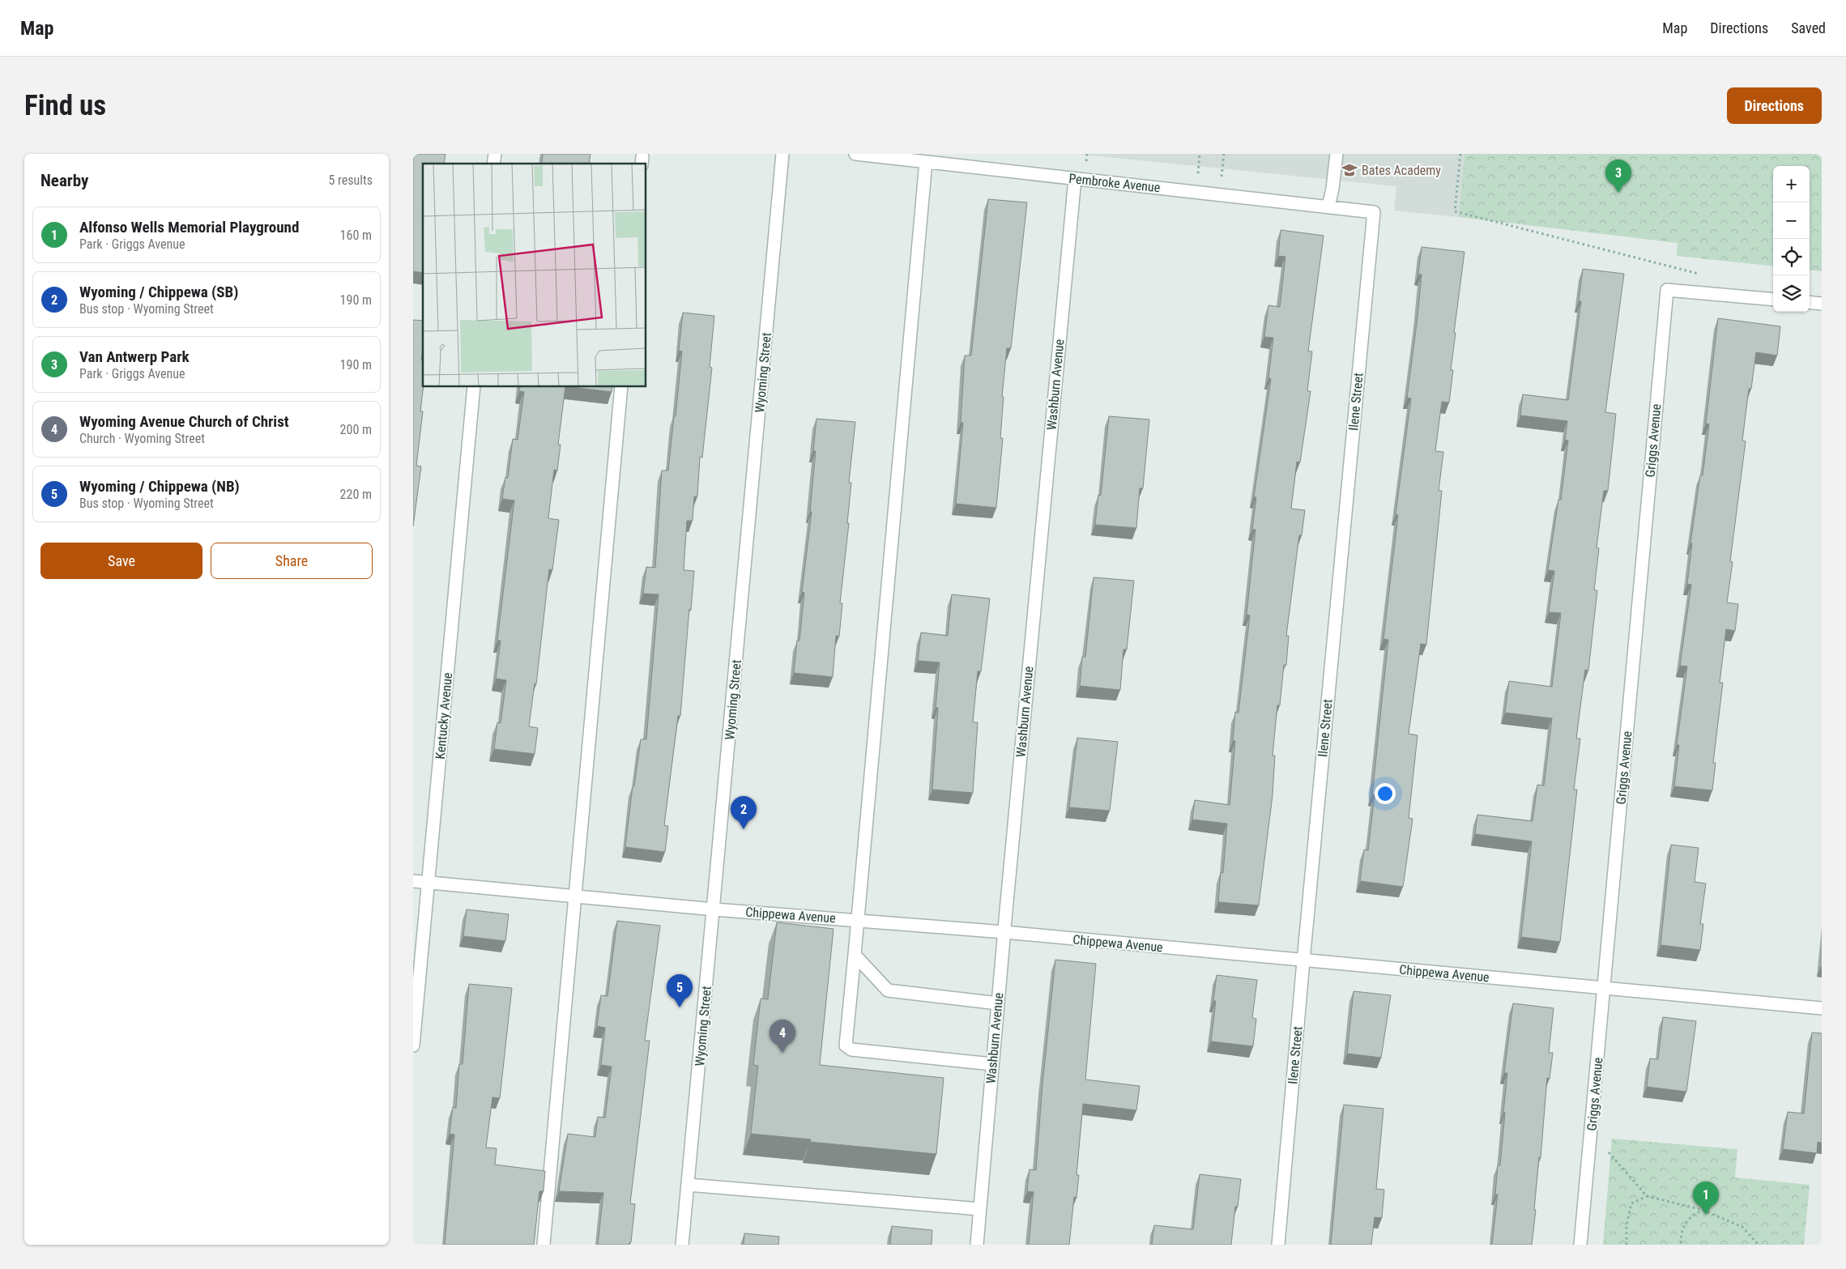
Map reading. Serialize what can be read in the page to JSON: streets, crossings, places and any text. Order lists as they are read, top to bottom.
{
  "streets": {
    "street": [
      "Pembroke Avenue",
      "Wyoming Street",
      "Washburn Avenue",
      "Ilene Street",
      "Griggs Avenue",
      "Kentucky Avenue",
      "Chippewa Avenue"
    ]
  },
  "crossings": [
    ["Pembroke Avenue", "Washburn Avenue"],
    ["Pembroke Avenue", "Ilene Street"],
    ["Wyoming Street", "Chippewa Avenue"],
    ["Washburn Avenue", "Chippewa Avenue"],
    ["Ilene Street", "Chippewa Avenue"],
    ["Griggs Avenue", "Chippewa Avenue"],
    ["Kentucky Avenue", "Chippewa Avenue"]
  ],
  "places": {
    "school or university": ["Bates Academy"]
  },
  "page": {
    "header": "Map",
    "nav": ["Map", "Directions", "Saved"],
    "buttons": [
      "Directions",
      ["Save", "Share"]
    ],
    "title": "Find us",
    "heading": ["Nearby", "5 results"],
    "pins": [
      "3",
      "2",
      "5",
      "4",
      "1"
    ],
    "map_buttons": ["+", "−"],
    "list": [
      {
        "mark": "1",
        "name": "Alfonso Wells Memorial Playground",
        "note": "Park · Griggs Avenue",
        "value": "160 m"
      },
      {
        "mark": "2",
        "name": "Wyoming / Chippewa (SB)",
        "note": "Bus stop · Wyoming Street",
        "value": "190 m"
      },
      {
        "mark": "3",
        "name": "Van Antwerp Park",
        "note": "Park · Griggs Avenue",
        "value": "190 m"
      },
      {
        "mark": "4",
        "name": "Wyoming Avenue Church of Christ",
        "note": "Church · Wyoming Street",
        "value": "200 m"
      },
      {
        "mark": "5",
        "name": "Wyoming / Chippewa (NB)",
        "note": "Bus stop · Wyoming Street",
        "value": "220 m"
      }
    ]
  }
}
